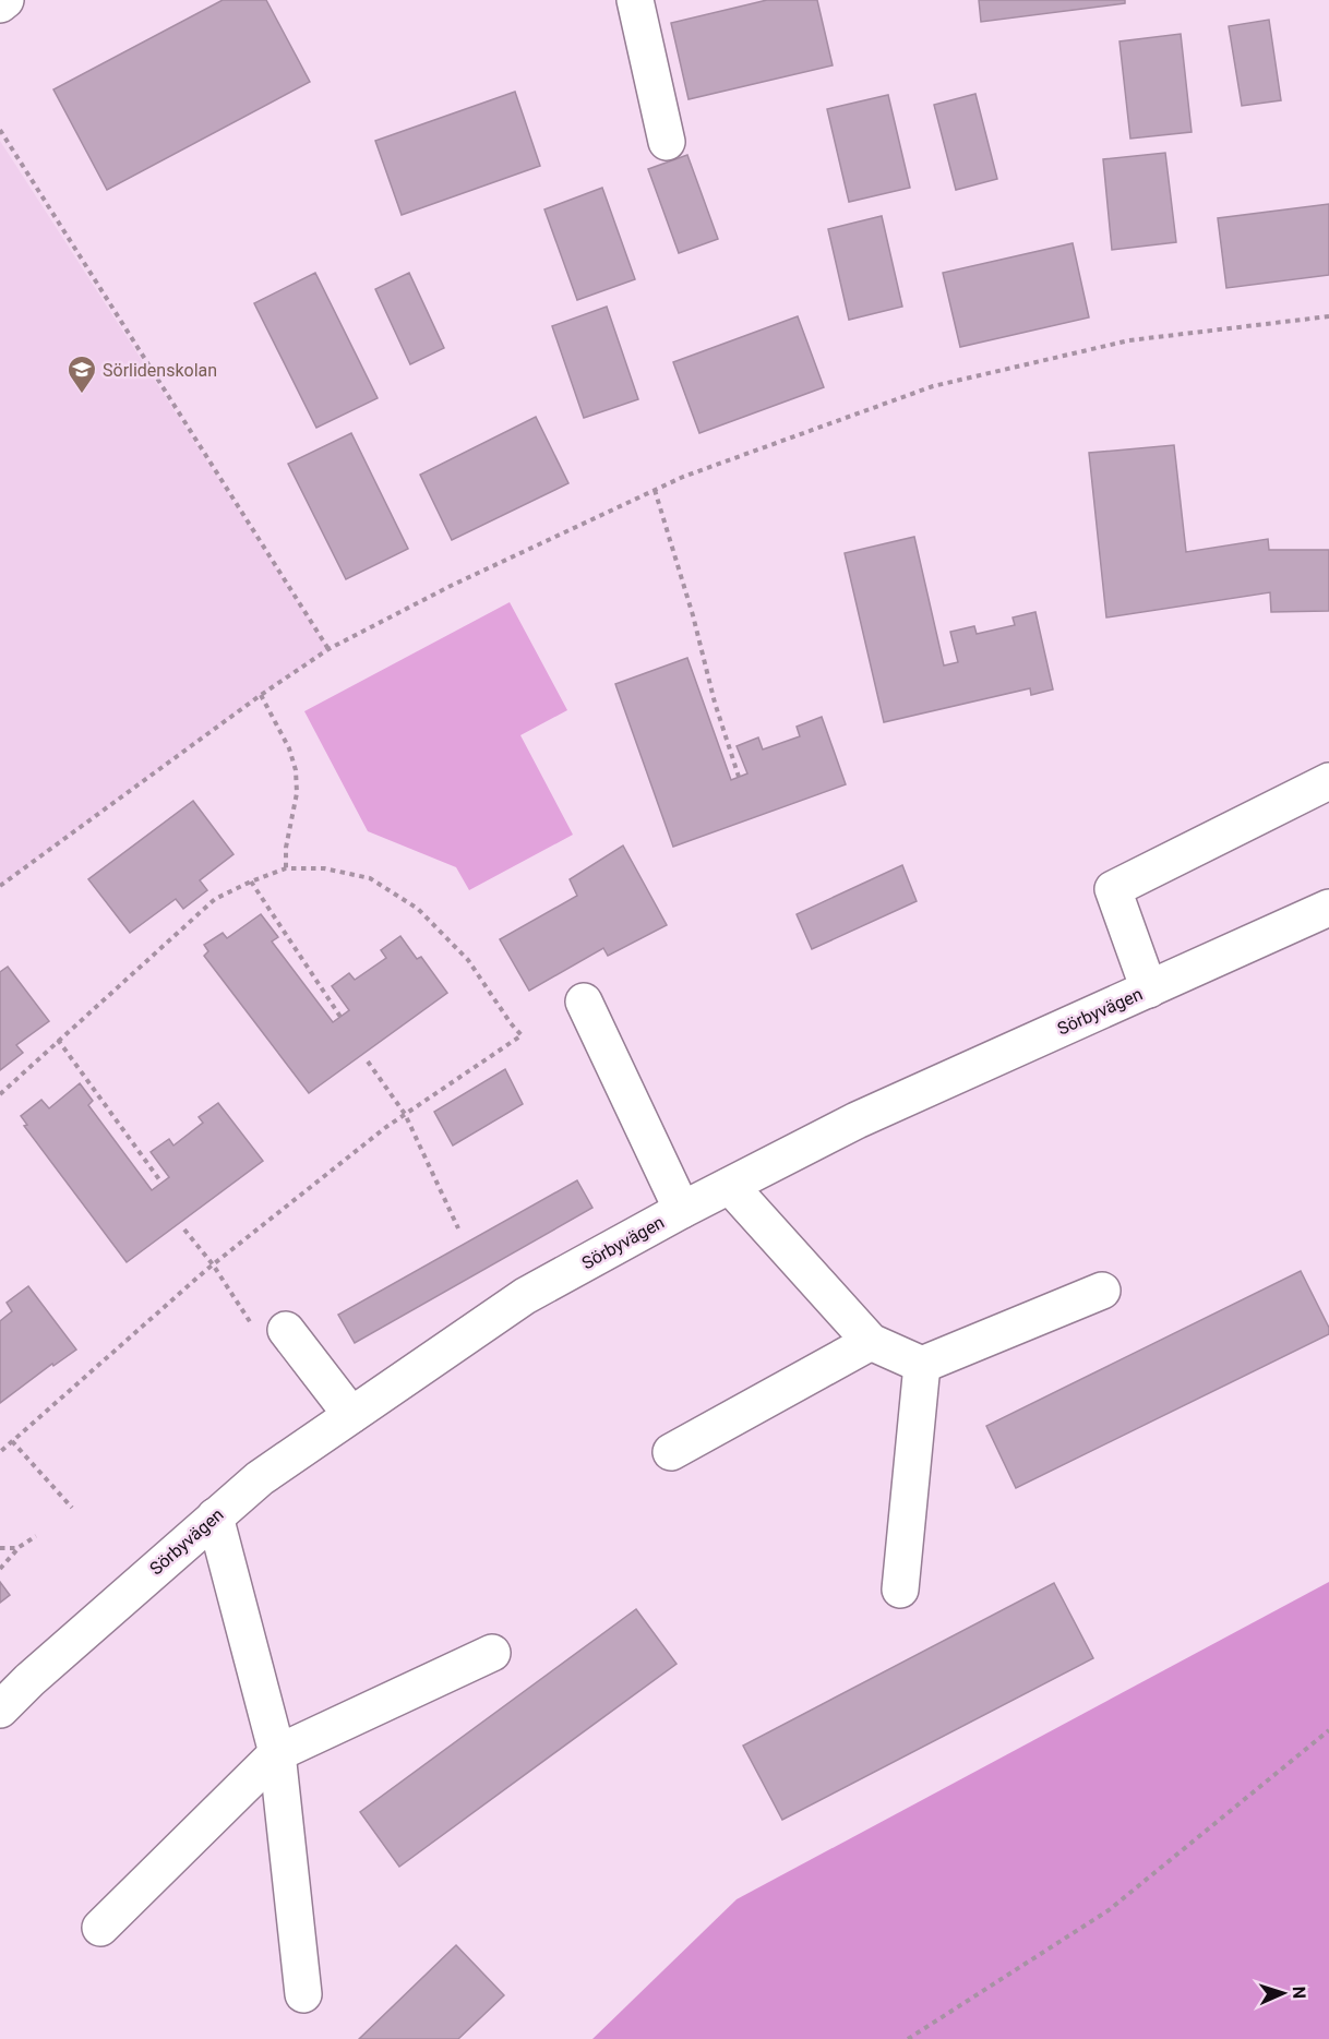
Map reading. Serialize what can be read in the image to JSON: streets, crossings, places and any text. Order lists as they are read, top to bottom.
{
  "streets": {
    "street": ["Sörbyvägen"]
  },
  "places": {
    "school or university": ["Sörlidenskolan"]
  },
  "north": "right"
}
